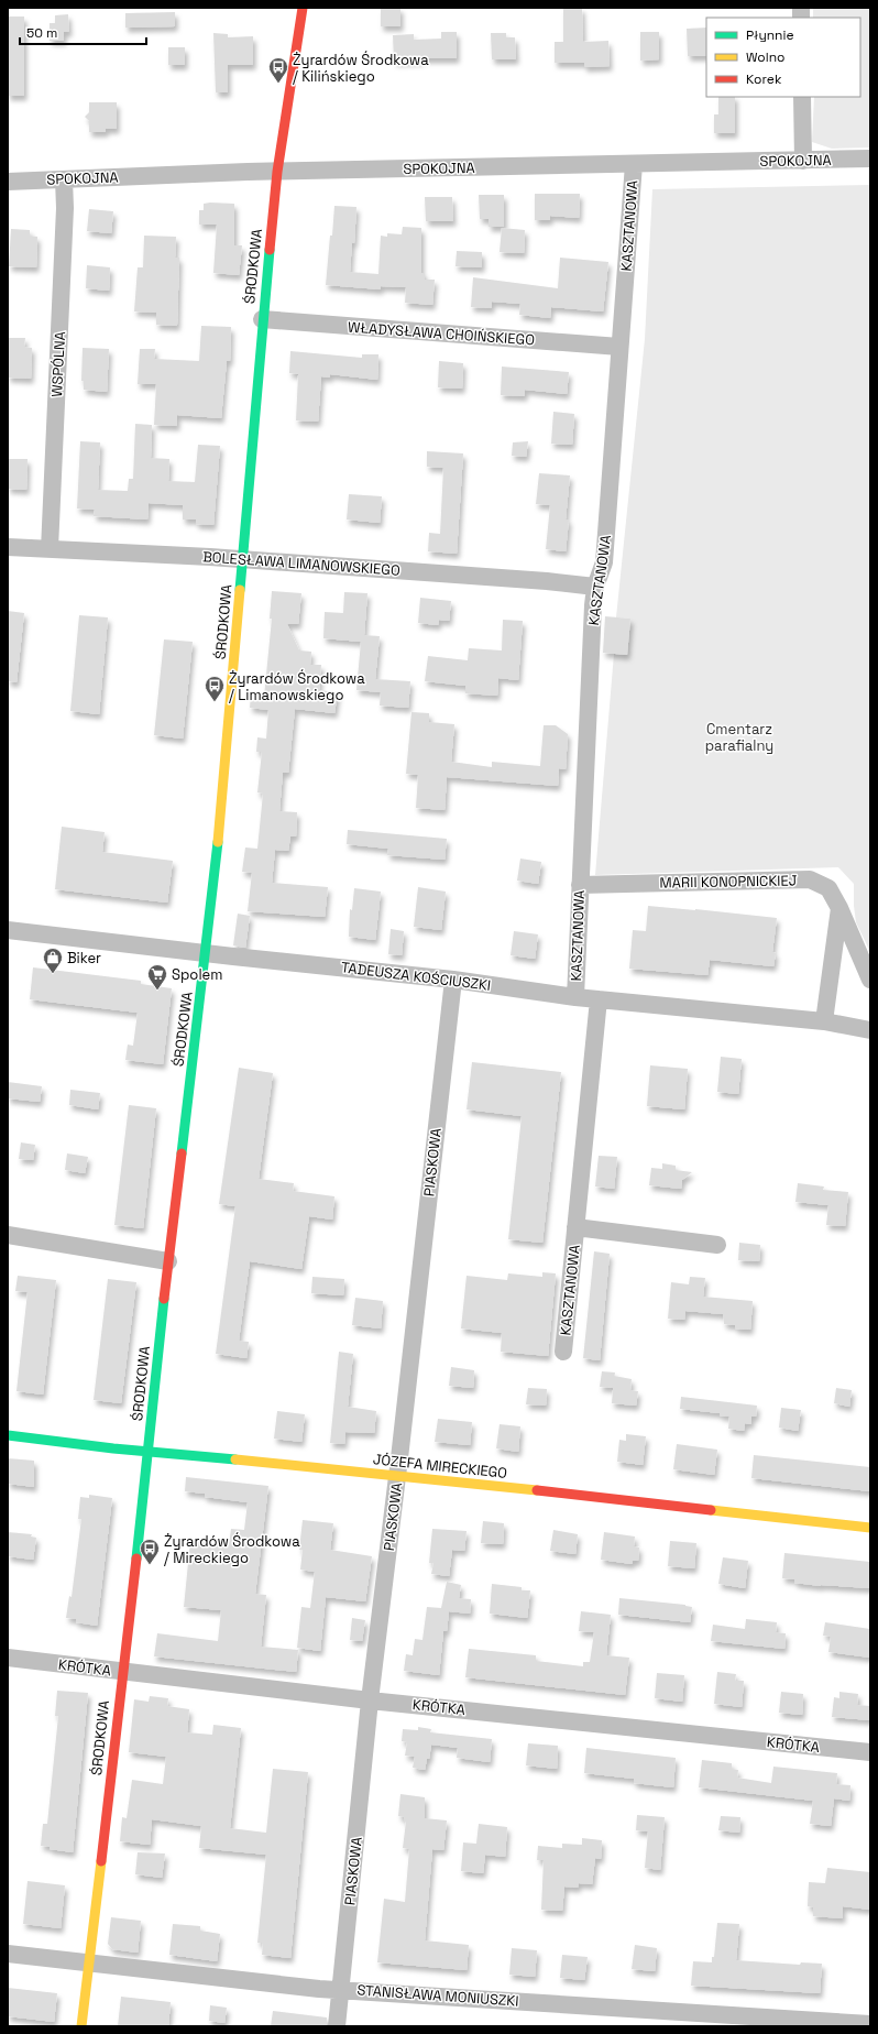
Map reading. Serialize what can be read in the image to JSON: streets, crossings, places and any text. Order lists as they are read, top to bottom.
{
  "streets": {
    "street": [
      "SPOKOJNA",
      "KASZTANOWA",
      "ŚRODKOWA",
      "WŁADYSŁAWA CHOIŃSKIEGO",
      "WSPÓLNA",
      "BOLESŁAWA LIMANOWSKIEGO",
      "MARII KONOPNICKIEJ",
      "TADEUSZA KOŚCIUSZKI",
      "PIASKOWA",
      "JÓZEFA MIRECKIEGO",
      "KRÓTKA",
      "STANISŁAWA MONIUSZKI"
    ]
  },
  "crossings": [
    ["SPOKOJNA", "KASZTANOWA"],
    ["SPOKOJNA", "ŚRODKOWA"],
    ["SPOKOJNA", "WSPÓLNA"],
    ["KASZTANOWA", "WŁADYSŁAWA CHOIŃSKIEGO"],
    ["KASZTANOWA", "BOLESŁAWA LIMANOWSKIEGO"],
    ["KASZTANOWA", "MARII KONOPNICKIEJ"],
    ["KASZTANOWA", "TADEUSZA KOŚCIUSZKI"],
    ["ŚRODKOWA", "WŁADYSŁAWA CHOIŃSKIEGO"],
    ["ŚRODKOWA", "BOLESŁAWA LIMANOWSKIEGO"],
    ["ŚRODKOWA", "TADEUSZA KOŚCIUSZKI"],
    ["ŚRODKOWA", "JÓZEFA MIRECKIEGO"],
    ["ŚRODKOWA", "KRÓTKA"],
    ["ŚRODKOWA", "STANISŁAWA MONIUSZKI"],
    ["WSPÓLNA", "BOLESŁAWA LIMANOWSKIEGO"],
    ["TADEUSZA KOŚCIUSZKI", "PIASKOWA"],
    ["PIASKOWA", "JÓZEFA MIRECKIEGO"],
    ["PIASKOWA", "KRÓTKA"],
    ["PIASKOWA", "STANISŁAWA MONIUSZKI"]
  ],
  "parks": ["Cmentarz parafialny"],
  "places": {
    "bus stop": ["Żyrardów Środkowa / Kilińskiego", "Żyrardów Środkowa / Limanowskiego", "Żyrardów Środkowa / Mireckiego"],
    "shop": ["Biker"],
    "supermarket": ["Spolem"]
  },
  "legend": ["Płynnie", "Wolno", "Korek"],
  "scale_bar": "50 m"
}
